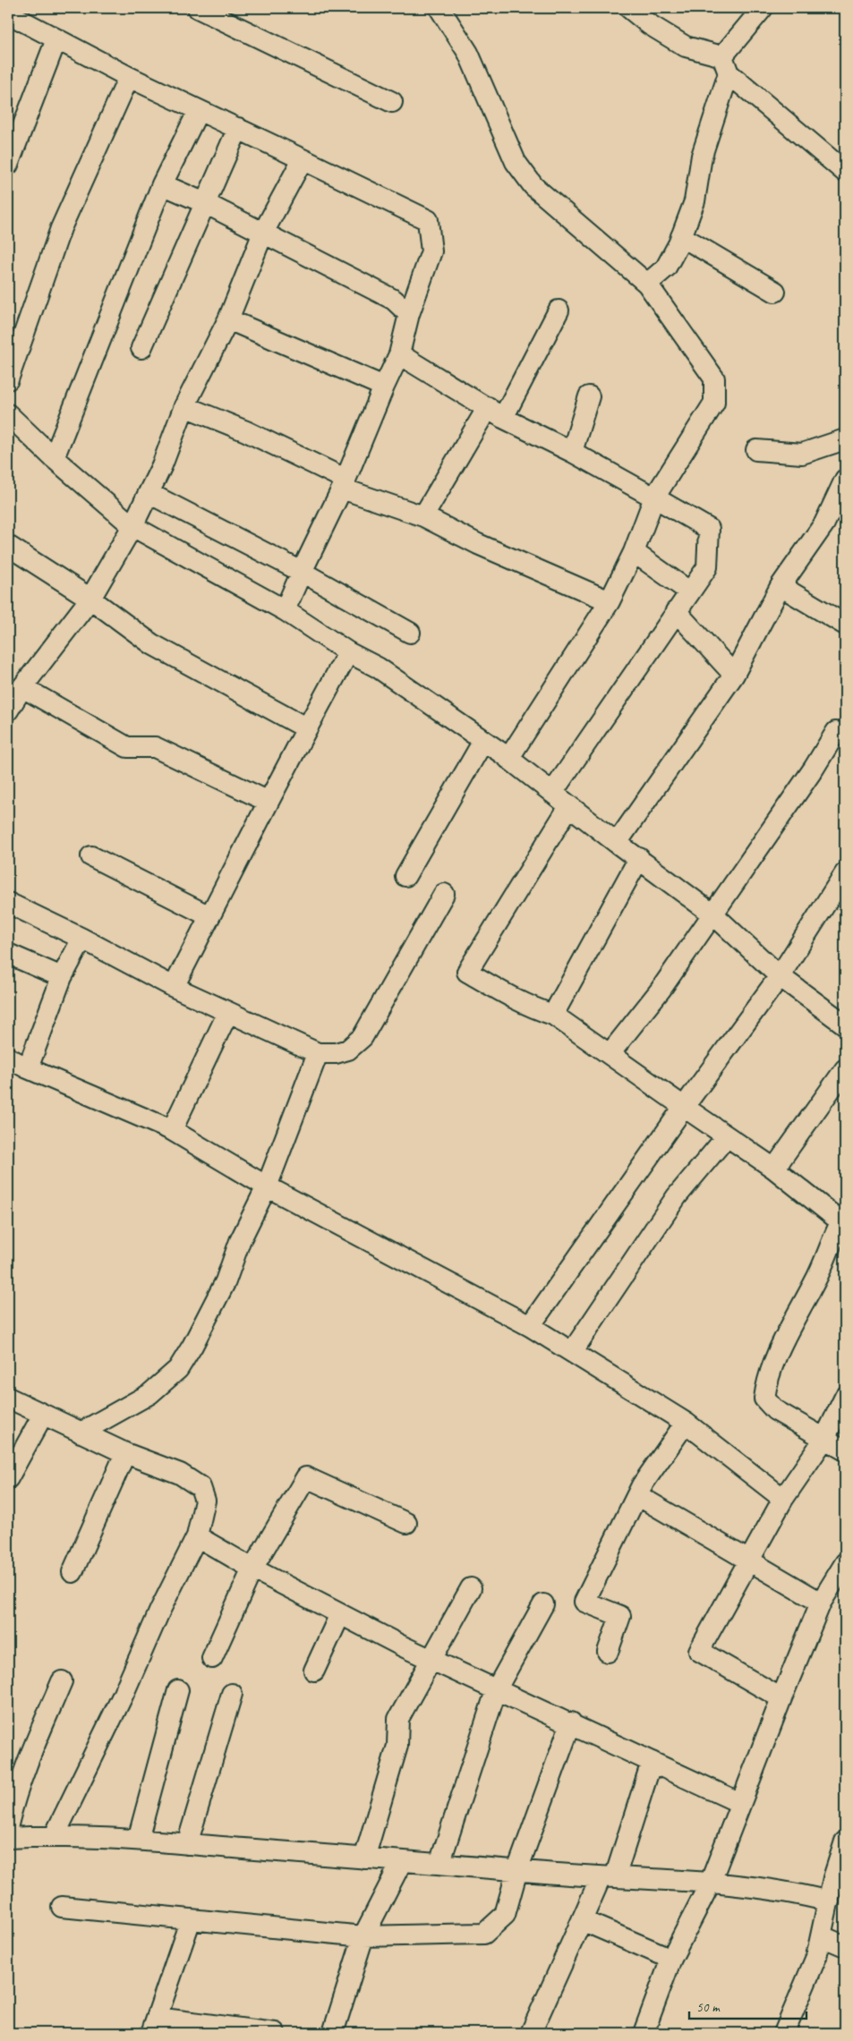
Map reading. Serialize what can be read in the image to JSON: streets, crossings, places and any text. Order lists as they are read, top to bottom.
{
  "scale_bar": "50 m"
}
